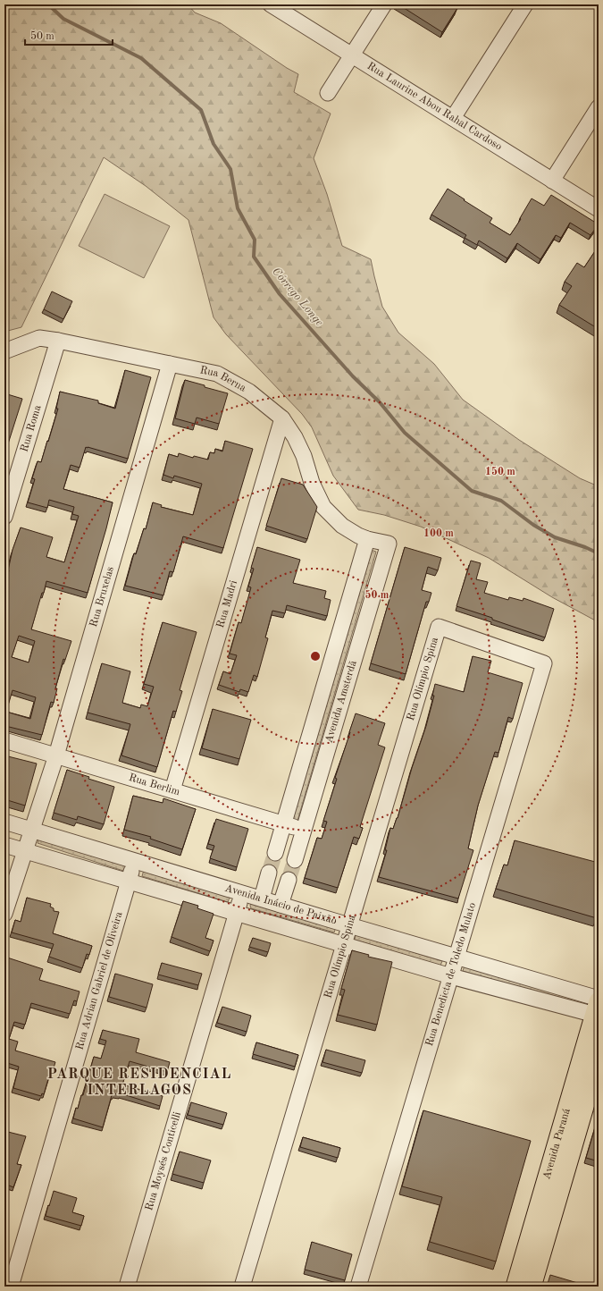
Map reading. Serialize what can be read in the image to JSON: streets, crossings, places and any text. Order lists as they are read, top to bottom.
{
  "streets": {
    "main road": ["Avenida Paraná"],
    "street": [
      "Rua Laurine Abou Rahal Cardoso",
      "Rua Berna",
      "Rua Roma",
      "Rua Bruxelas",
      "Rua Madri",
      "Rua Olímpio Spina",
      "Avenida Amsterdã",
      "Rua Berlim",
      "Avenida Inácio de Paixão",
      "Rua Benedicta de Toledo Mulato",
      "Rua Adrian Gabriel de Oliveira",
      "Rua Moysés Conticelli"
    ]
  },
  "crossings": [
    ["Rua Berna", "Rua Roma"],
    ["Rua Berna", "Rua Bruxelas"],
    ["Rua Berna", "Rua Madri"],
    ["Rua Berna", "Avenida Amsterdã"],
    ["Rua Bruxelas", "Rua Berlim"],
    ["Rua Bruxelas", "Avenida Inácio de Paixão"],
    ["Rua Madri", "Rua Berlim"],
    ["Rua Olímpio Spina", "Avenida Inácio de Paixão"],
    ["Rua Olímpio Spina", "Rua Benedicta de Toledo Mulato"],
    ["Avenida Amsterdã", "Rua Berlim"],
    ["Avenida Inácio de Paixão", "Rua Benedicta de Toledo Mulato"],
    ["Avenida Inácio de Paixão", "Rua Adrian Gabriel de Oliveira"],
    ["Avenida Inácio de Paixão", "Avenida Paraná"],
    ["Avenida Inácio de Paixão", "Rua Moysés Conticelli"]
  ],
  "districts": ["PARQUE RESIDENCIAL INTERLAGOS"],
  "water": ["Córrego Longe"],
  "scale_bar": "50 m",
  "rings": ["150 m", "100 m", "50 m"]
}
